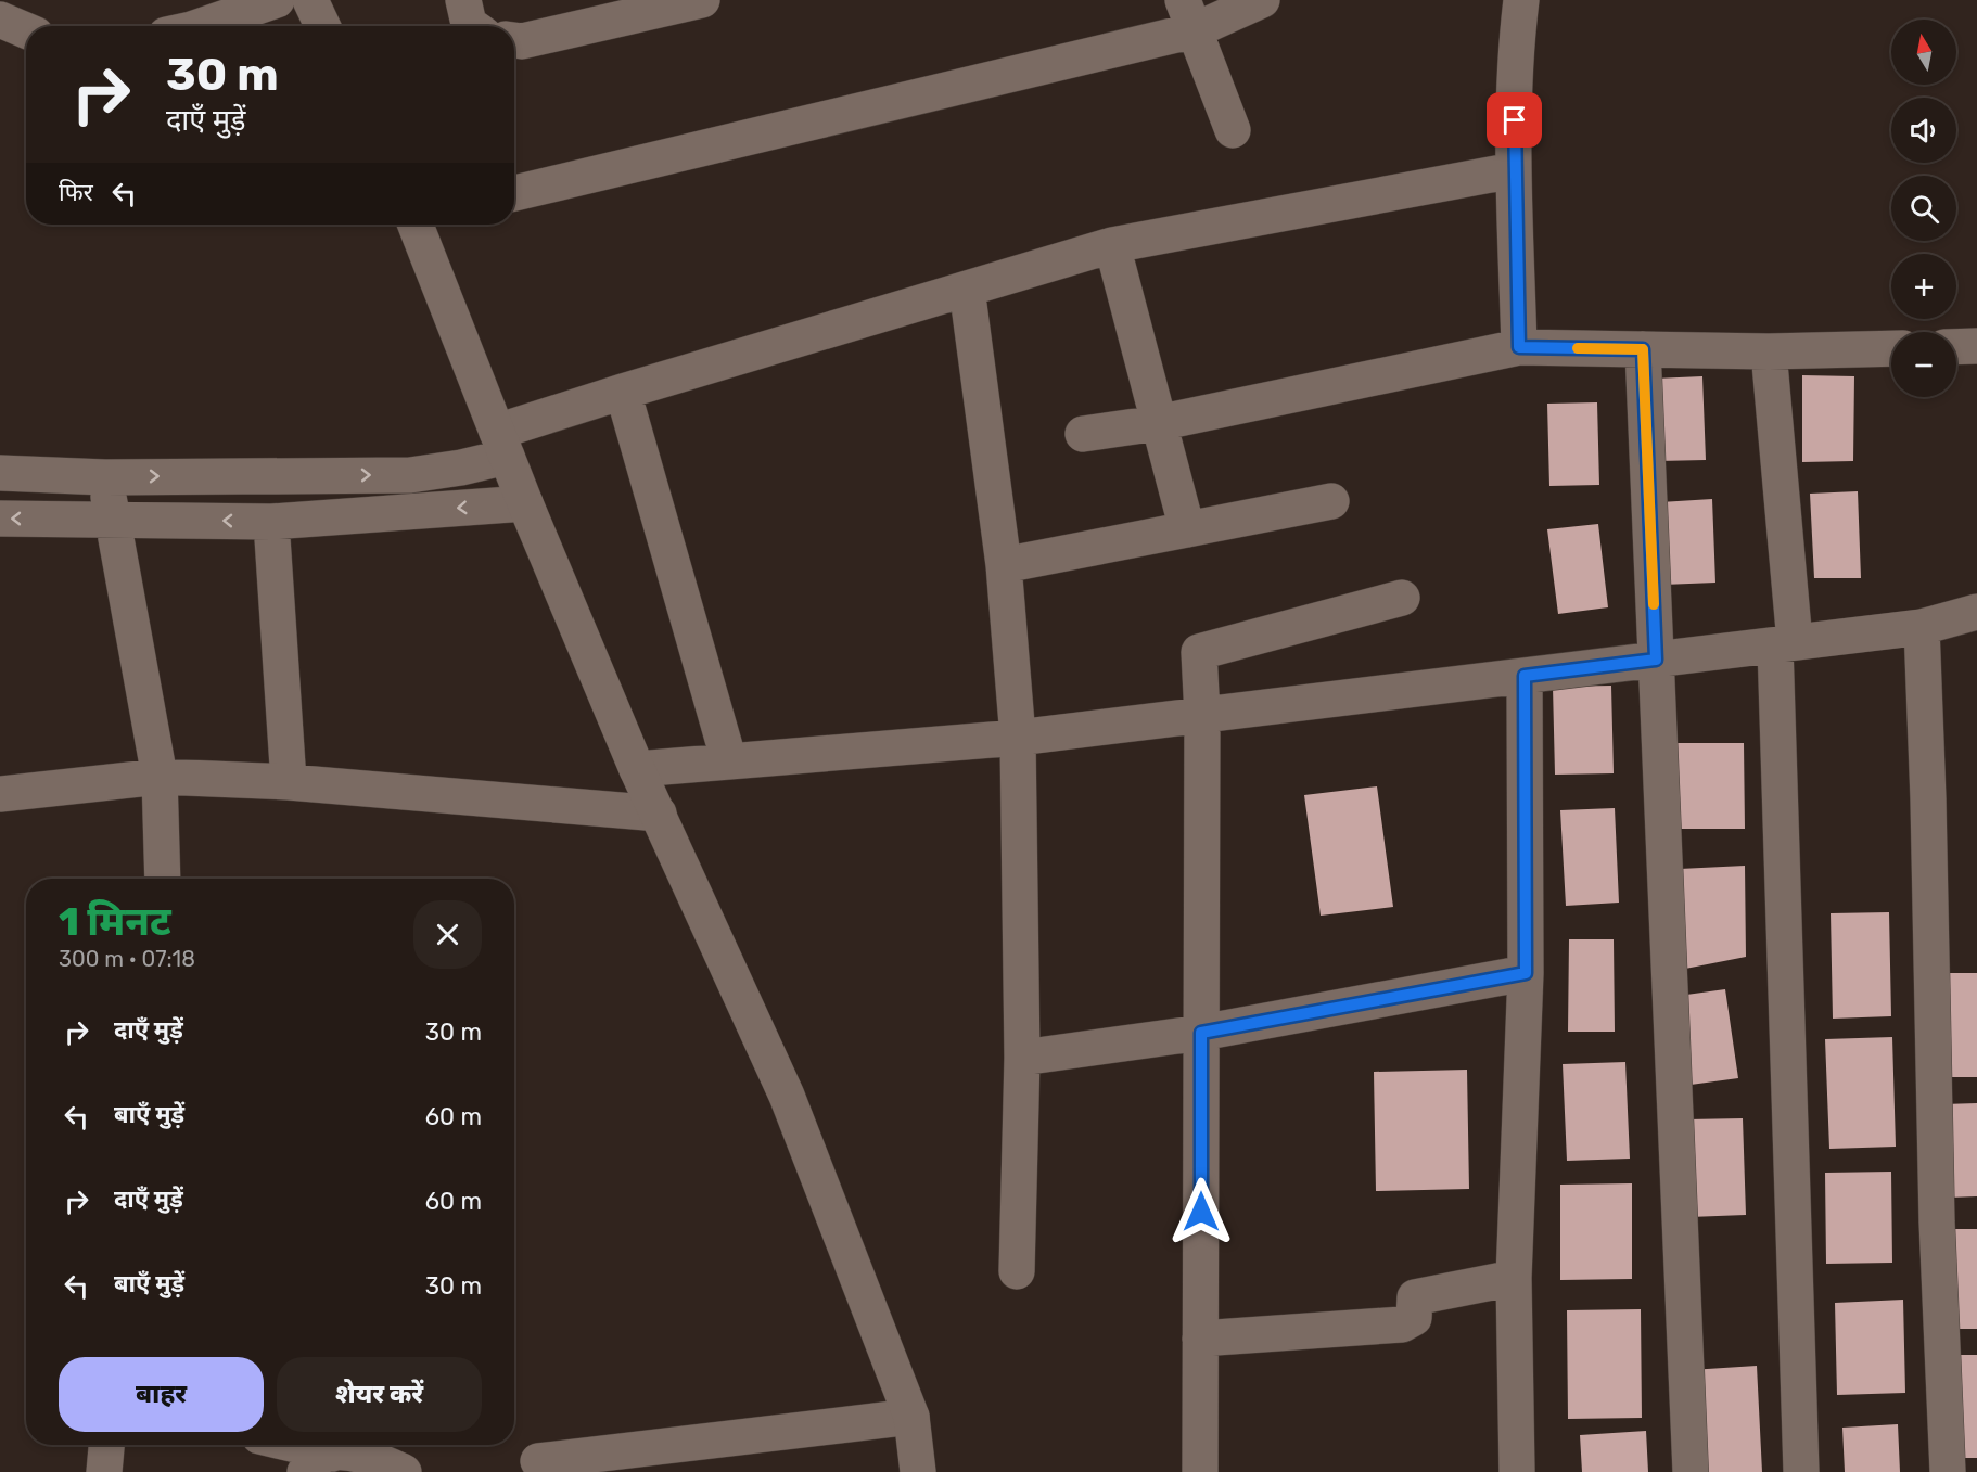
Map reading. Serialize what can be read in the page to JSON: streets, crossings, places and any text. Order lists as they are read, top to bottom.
{
  "north": "top",
  "page": {
    "map_buttons": ["+", "−"],
    "turn": ["30 m", "दाएँ मुड़ें"],
    "then": "फिर",
    "heading": ["1 मिनट", "300 m · 07:18"],
    "list": [
      {
        "name": "दाएँ मुड़ें",
        "value": "30 m"
      },
      {
        "name": "बाएँ मुड़ें",
        "value": "60 m"
      },
      {
        "name": "दाएँ मुड़ें",
        "value": "60 m"
      },
      {
        "name": "बाएँ मुड़ें",
        "value": "30 m"
      }
    ],
    "buttons": ["बाहर", "शेयर करें"]
  }
}
